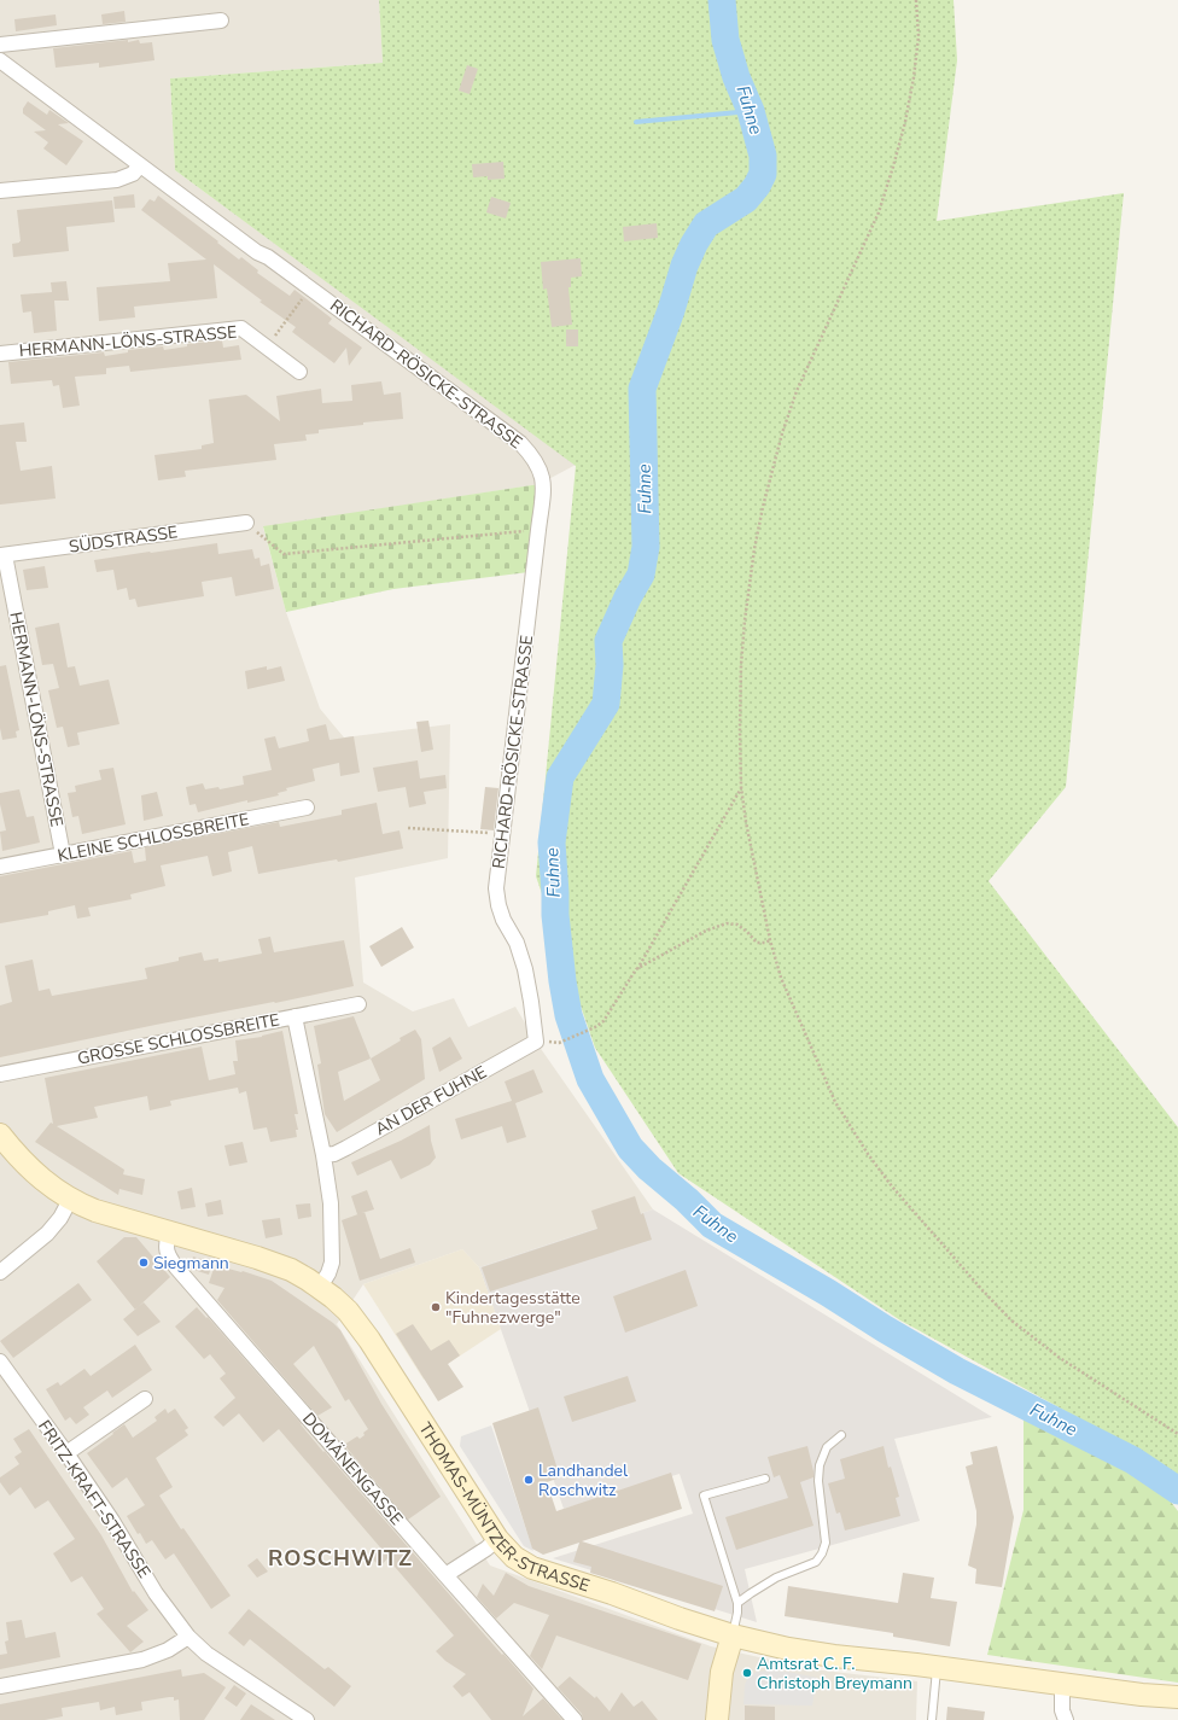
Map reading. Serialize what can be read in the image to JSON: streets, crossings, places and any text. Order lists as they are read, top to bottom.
{
  "streets": {
    "main road": ["THOMAS-MÜNTZER-STRASSE"],
    "street": [
      "HERMANN-LÖNS-STRASSE",
      "RICHARD-RÖSICKE-STRASSE",
      "SÜDSTRASSE",
      "KLEINE SCHLOSSBREITE",
      "GROSSE SCHLOSSBREITE",
      "AN DER FUHNE",
      "DOMÄNENGASSE",
      "FRITZ-KRAFT-STRASSE"
    ]
  },
  "crossings": [
    ["HERMANN-LÖNS-STRASSE", "SÜDSTRASSE"],
    ["HERMANN-LÖNS-STRASSE", "KLEINE SCHLOSSBREITE"],
    ["RICHARD-RÖSICKE-STRASSE", "AN DER FUHNE"],
    ["DOMÄNENGASSE", "THOMAS-MÜNTZER-STRASSE"]
  ],
  "districts": ["ROSCHWITZ"],
  "water": ["Fuhne"],
  "places": [
    "Siegmann",
    "Kindertagesstätte \"Fuhnezwerge\"",
    "Landhandel Roschwitz",
    "Amtsrat C. F. Christoph Breymann"
  ]
}
